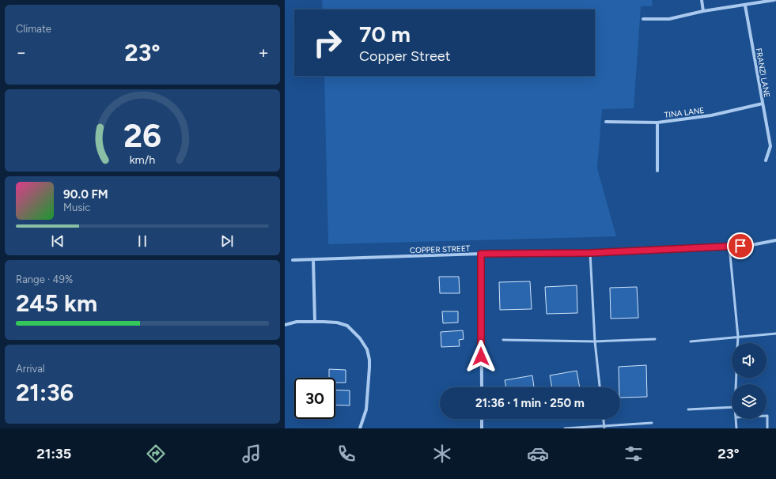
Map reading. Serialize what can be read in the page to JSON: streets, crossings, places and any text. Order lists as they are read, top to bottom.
{
  "streets": {
    "street": ["FRANZI LANE", "TINA LANE", "COPPER STREET"]
  },
  "crossings": [
    ["FRANZI LANE", "TINA LANE"]
  ],
  "page": {
    "tile": [
      "Climate",
      ["Range · 49%", "245 km"],
      ["Arrival", "21:36"]
    ],
    "turn": ["70 m", "Copper Street"],
    "heat": ["−", "23°", "+"],
    "song": ["90.0 FM", "Music"],
    "limit": "30",
    "trip": "21:36 · 1 min · 250 m",
    "tabs": ["21:35", "23°"],
    "gauge": ["26", "km/h"]
  }
}
